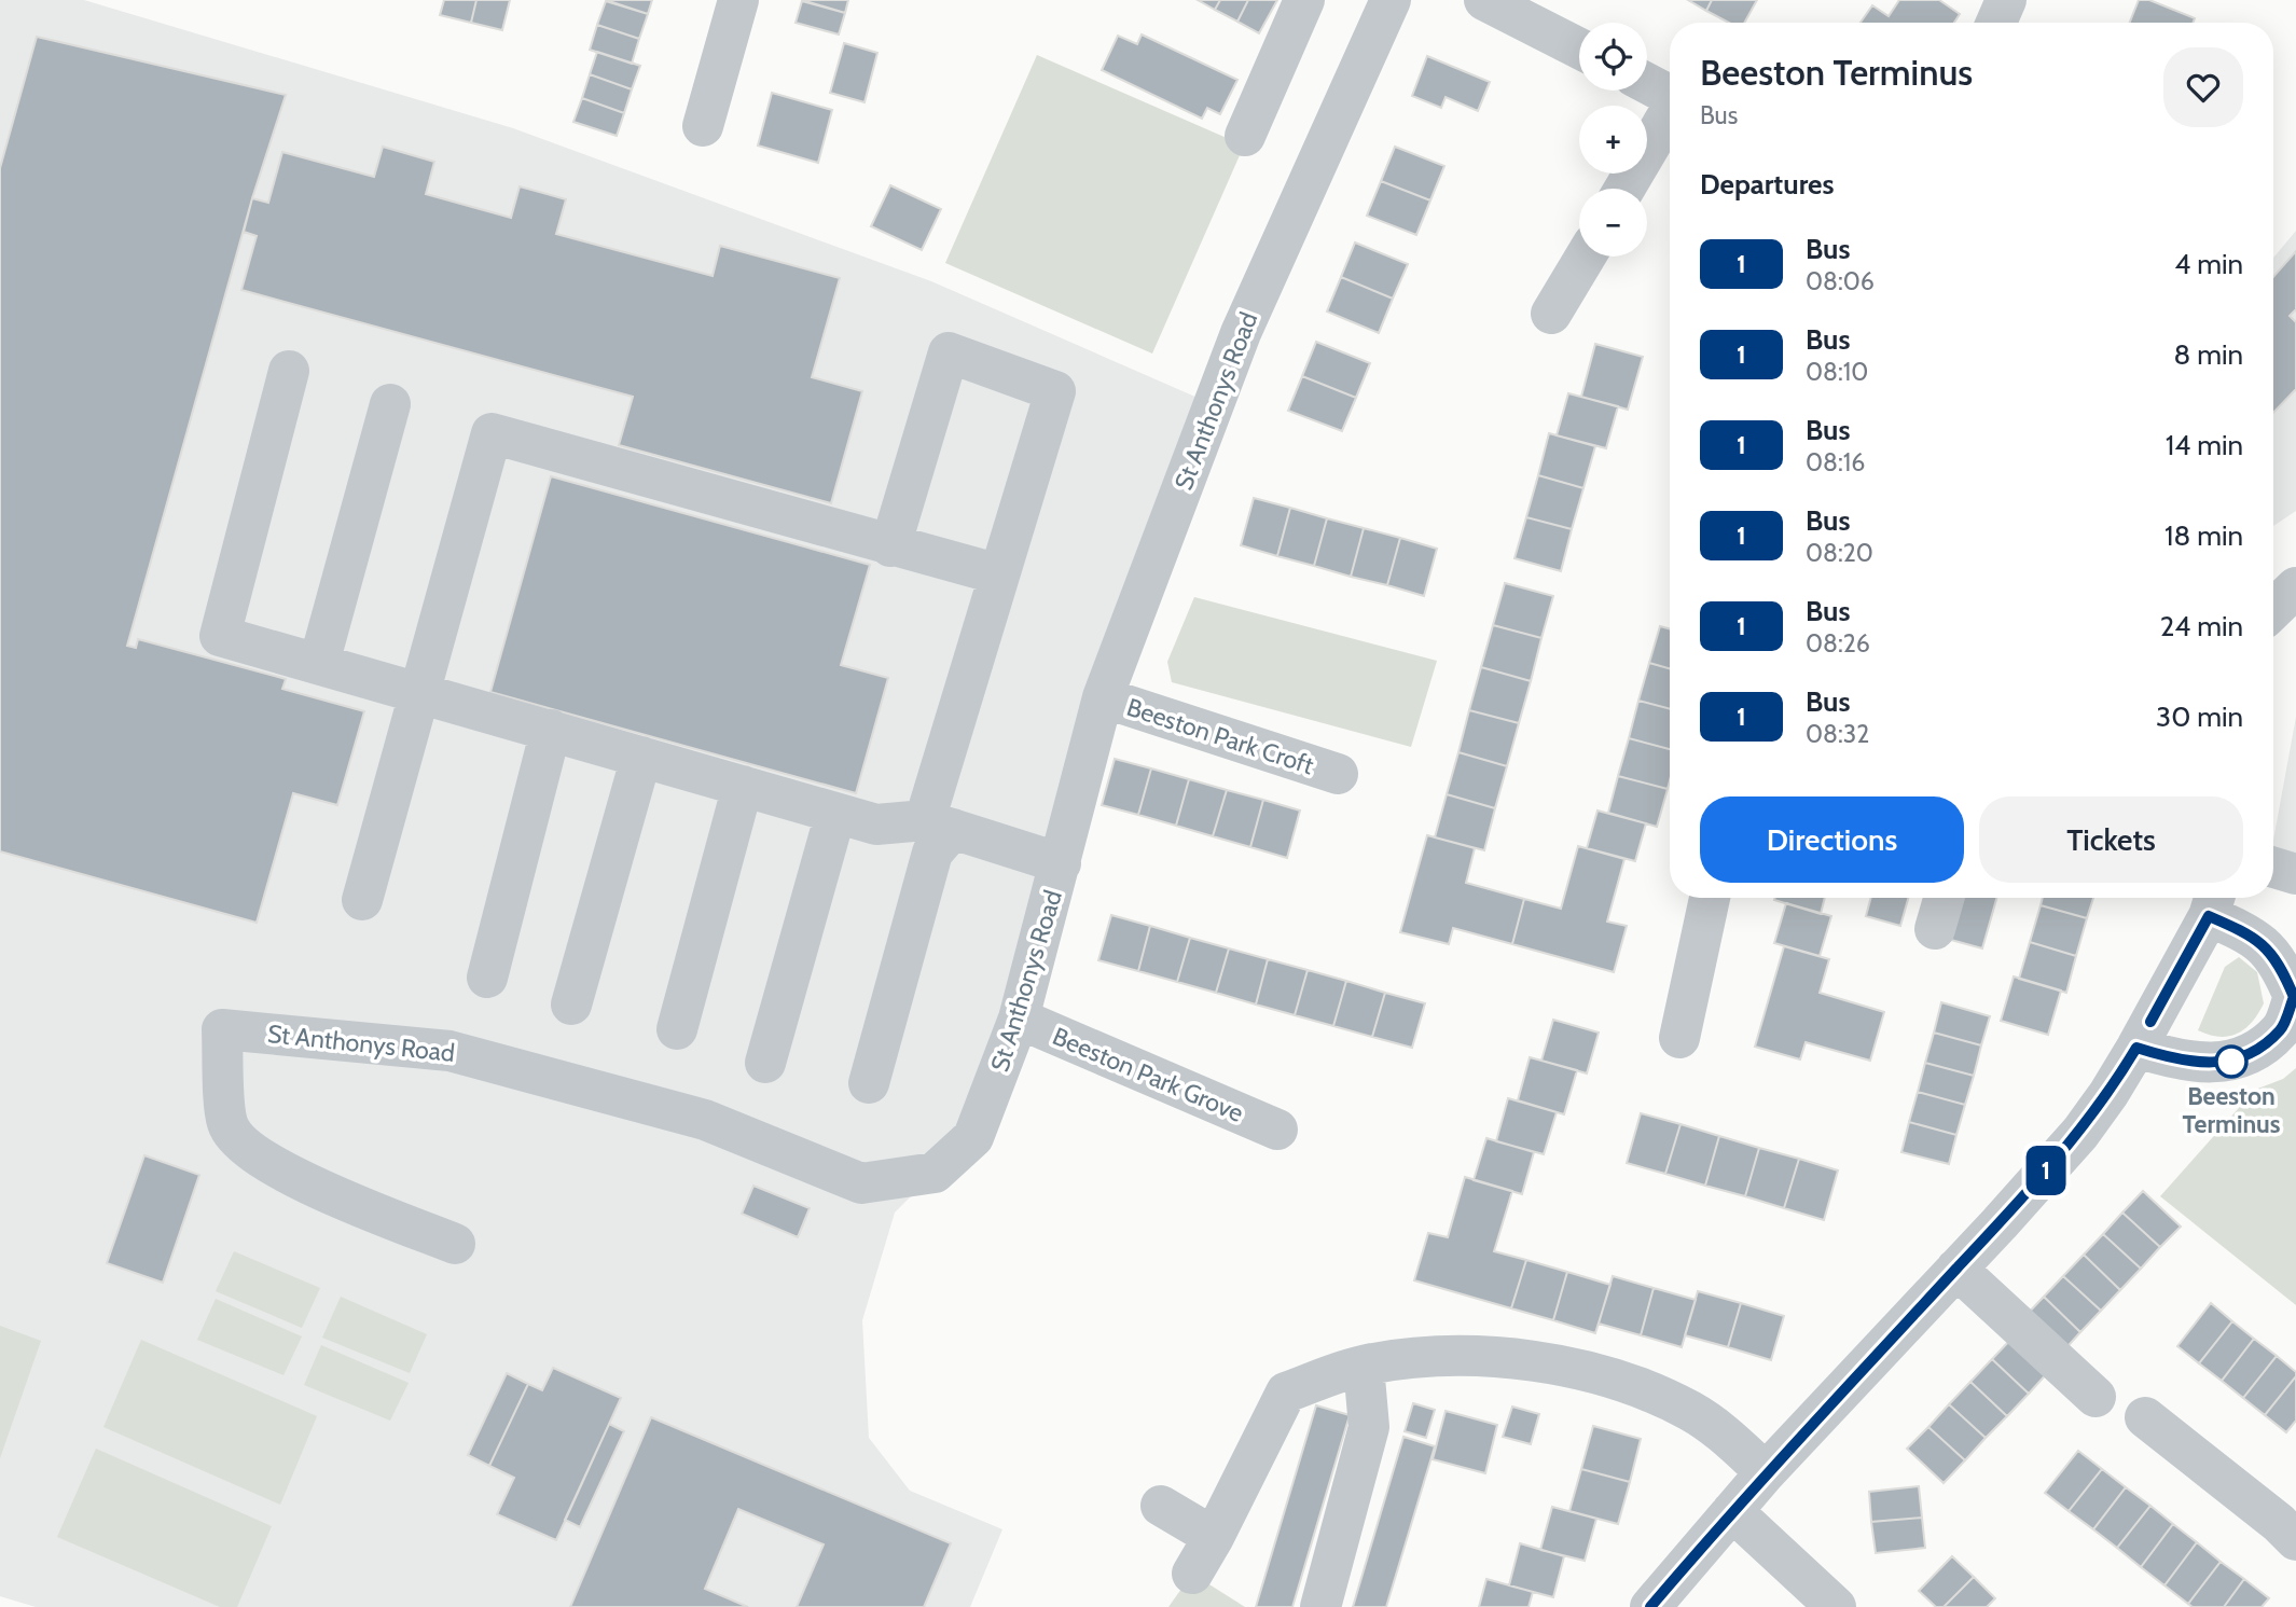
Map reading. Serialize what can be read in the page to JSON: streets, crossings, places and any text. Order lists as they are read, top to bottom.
{
  "streets": {
    "street": ["St Anthonys Road", "Beeston Park Croft", "Beeston Park Grove"]
  },
  "crossings": [
    ["St Anthonys Road", "Beeston Park Croft"],
    ["St Anthonys Road", "Beeston Park Grove"]
  ],
  "places": ["Beeston Terminus"],
  "lines": ["bus line 1"],
  "page": {
    "on_map": "1",
    "map_buttons": ["+", "−"],
    "heading": [
      ["Beeston Terminus", "Bus"],
      "Departures"
    ],
    "list": [
      {
        "mark": "1",
        "name": "Bus",
        "note": "08:06",
        "value": "4 min"
      },
      {
        "mark": "1",
        "name": "Bus",
        "note": "08:10",
        "value": "8 min"
      },
      {
        "mark": "1",
        "name": "Bus",
        "note": "08:16",
        "value": "14 min"
      },
      {
        "mark": "1",
        "name": "Bus",
        "note": "08:20",
        "value": "18 min"
      },
      {
        "mark": "1",
        "name": "Bus",
        "note": "08:26",
        "value": "24 min"
      },
      {
        "mark": "1",
        "name": "Bus",
        "note": "08:32",
        "value": "30 min"
      }
    ],
    "buttons": ["Directions", "Tickets"]
  }
}
